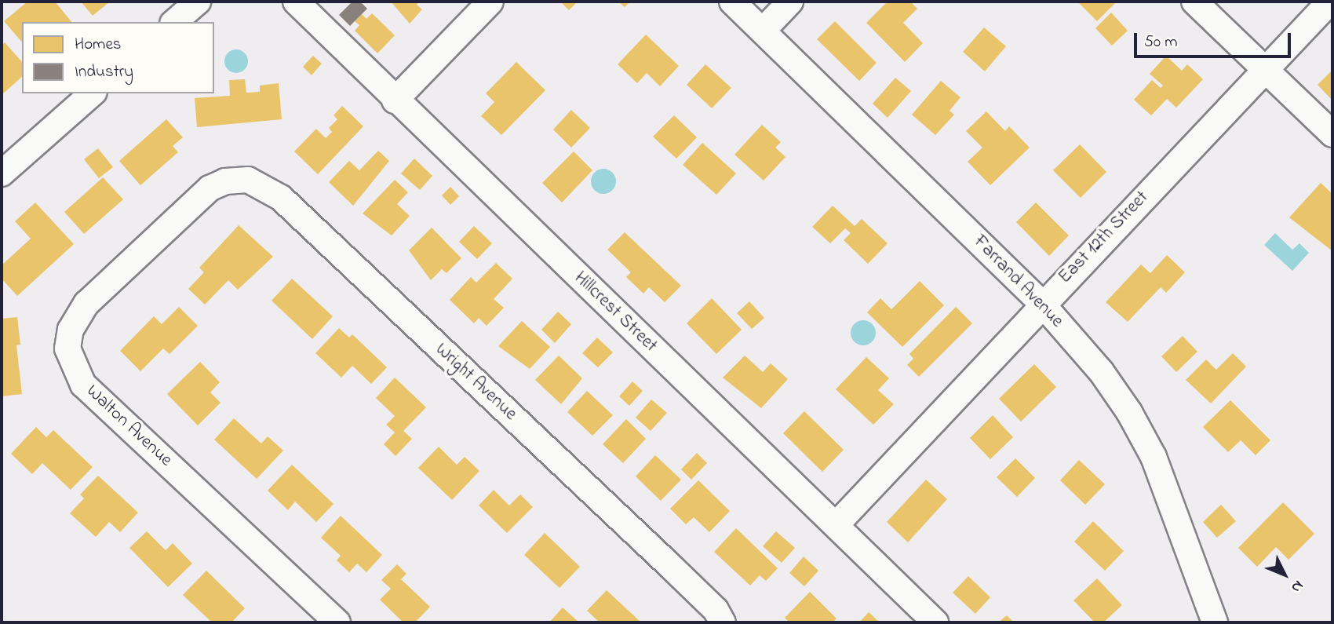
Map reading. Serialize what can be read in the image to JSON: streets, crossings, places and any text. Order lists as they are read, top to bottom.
{
  "streets": {
    "street": [
      "East 12th Street",
      "Farrand Avenue",
      "Hillcrest Street",
      "Wright Avenue",
      "Walton Avenue"
    ]
  },
  "crossings": [
    ["East 12th Street", "Farrand Avenue"],
    ["East 12th Street", "Hillcrest Street"],
    ["Wright Avenue", "Walton Avenue"]
  ],
  "legend": ["Homes", "Industry"],
  "scale_bar": "50 m",
  "north": "bottom right"
}
